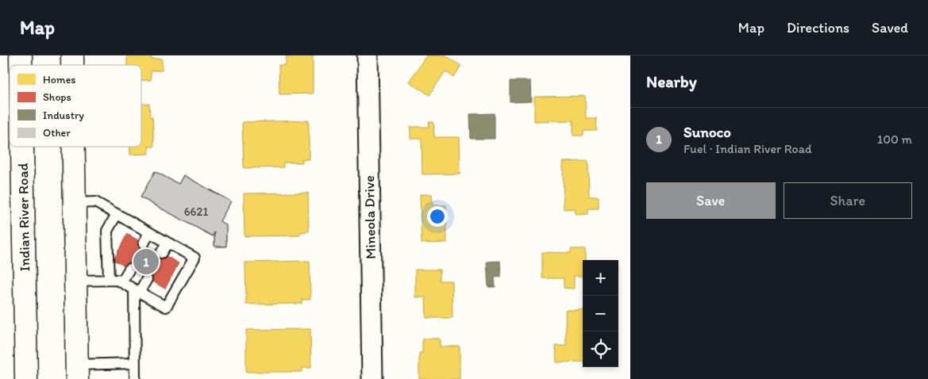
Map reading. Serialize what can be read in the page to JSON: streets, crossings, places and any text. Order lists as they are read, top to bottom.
{
  "streets": {
    "main road": ["Indian River Road"],
    "street": ["Mineola Drive"]
  },
  "house_numbers": ["6621"],
  "legend": [
    "Homes",
    "Shops",
    "Industry",
    "Other"
  ],
  "page": {
    "header": "Map",
    "nav": ["Map", "Directions", "Saved"],
    "heading": "Nearby",
    "list": [
      {
        "mark": "1",
        "name": "Sunoco",
        "note": "Fuel · Indian River Road",
        "value": "100 m"
      }
    ],
    "buttons": ["Save", "Share"],
    "pins": "1",
    "map_buttons": ["+", "−"]
  }
}
